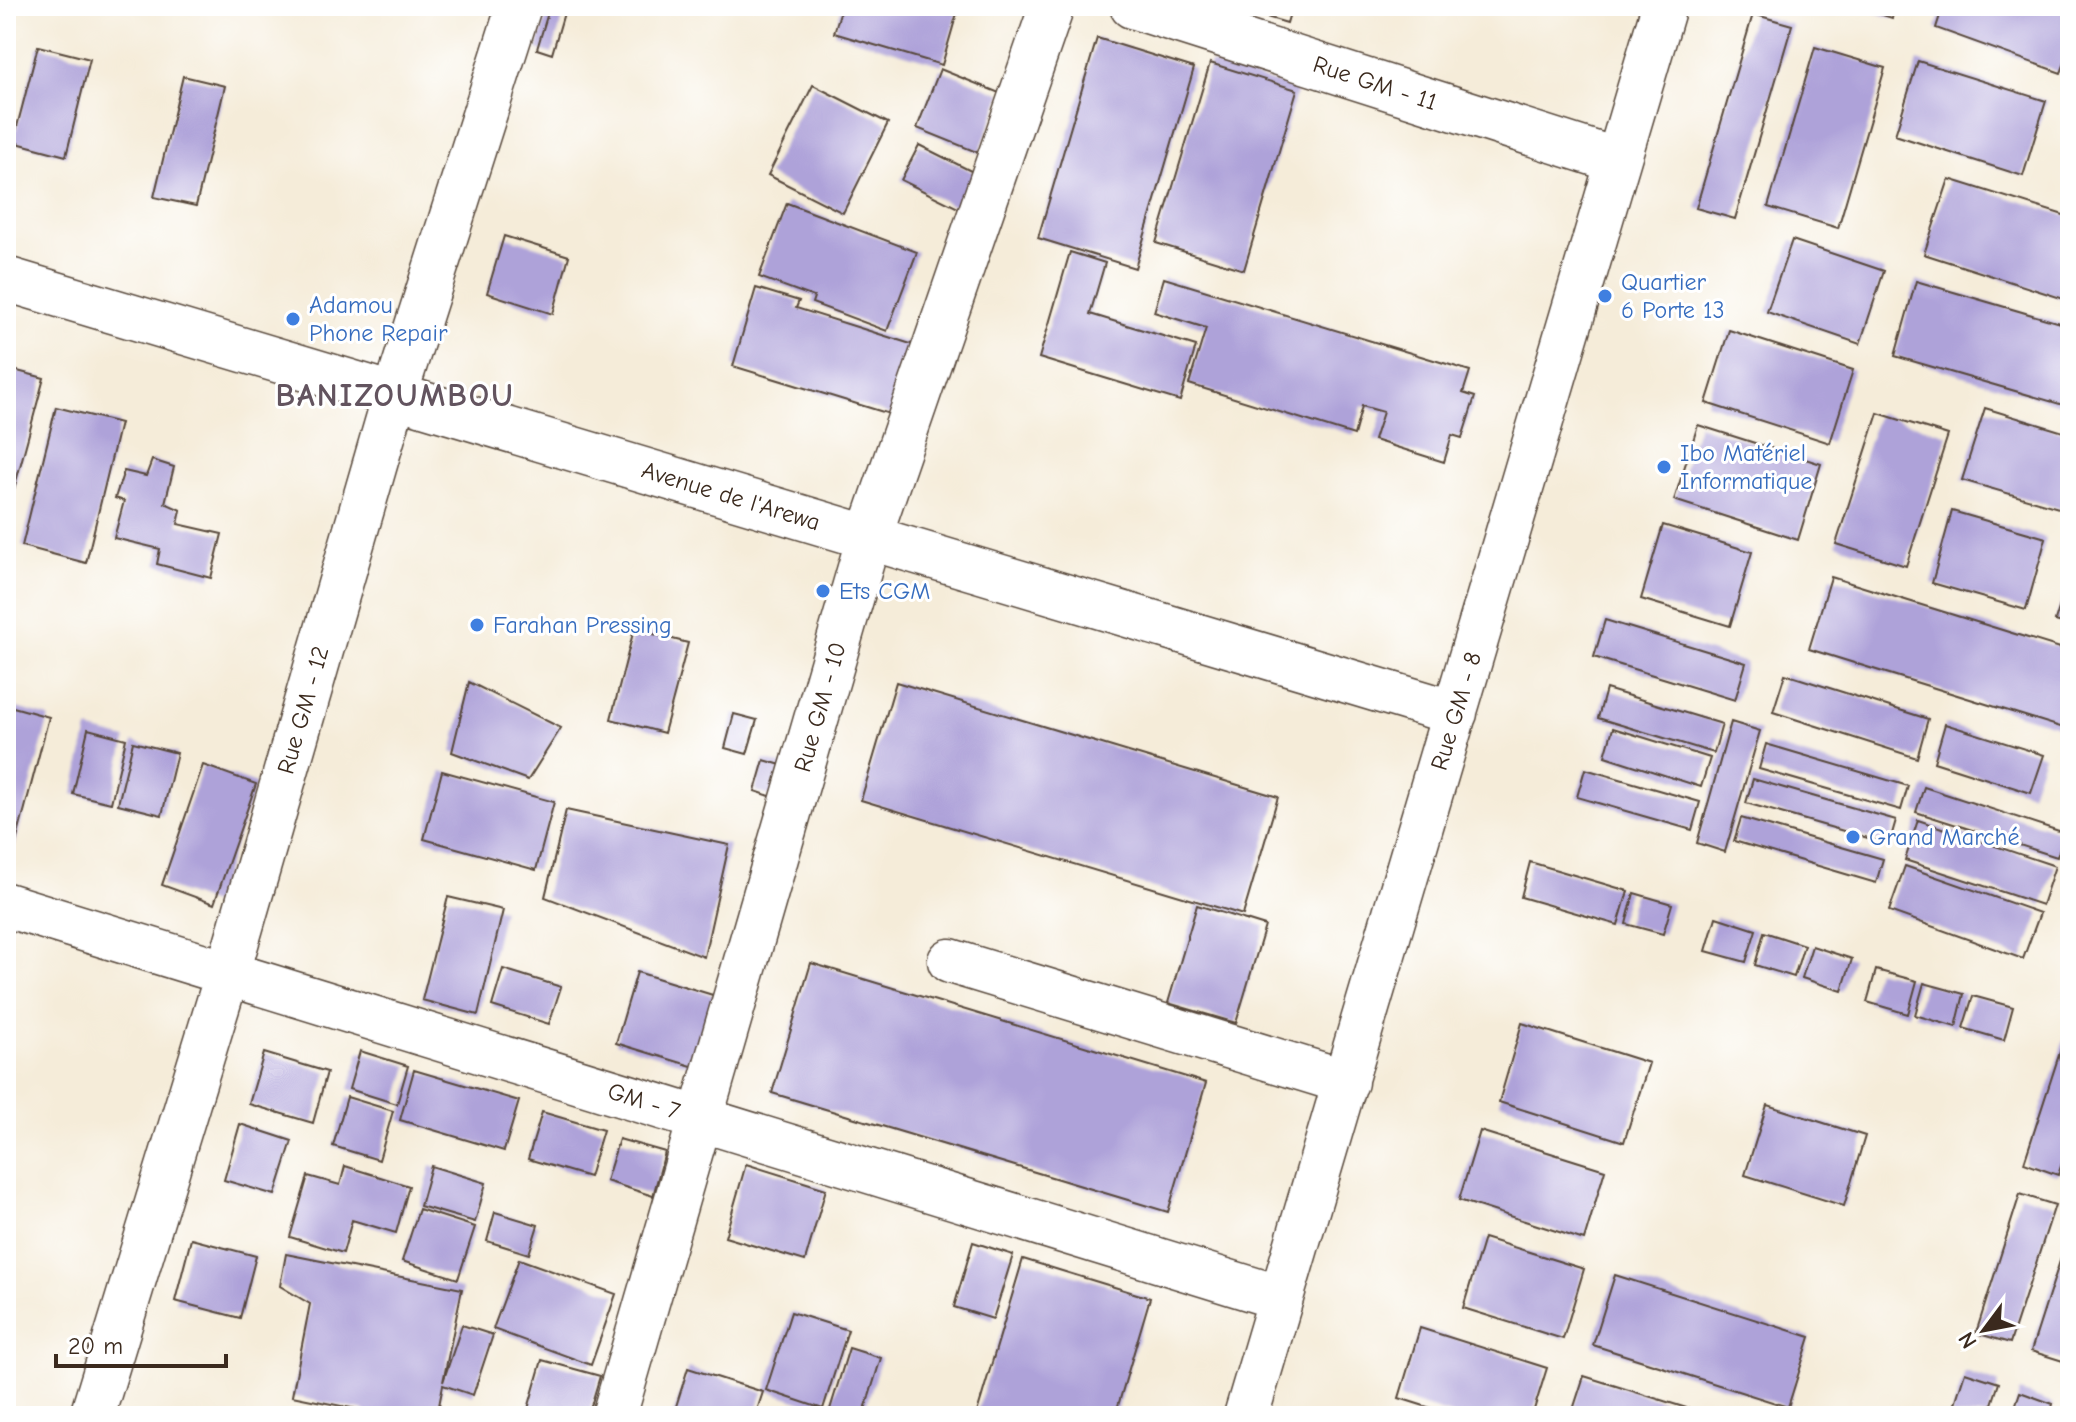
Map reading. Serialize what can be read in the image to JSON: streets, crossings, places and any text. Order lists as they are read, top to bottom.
{
  "streets": {
    "street": [
      "Rue GM - 11",
      "Avenue de l'Arewa",
      "Rue GM - 10",
      "Rue GM - 12",
      "Rue GM - 8",
      "GM - 7"
    ]
  },
  "crossings": [
    ["Rue GM - 11", "Rue GM - 8"],
    ["Avenue de l'Arewa", "Rue GM - 10"],
    ["Avenue de l'Arewa", "Rue GM - 12"],
    ["Avenue de l'Arewa", "Rue GM - 8"],
    ["Rue GM - 10", "GM - 7"],
    ["Rue GM - 12", "GM - 7"],
    ["Rue GM - 8", "GM - 7"]
  ],
  "districts": ["BANIZOUMBOU"],
  "places": [
    "Quartier 6 Porte 13",
    "Adamou Phone Repair",
    "Ibo Matériel Informatique",
    "Ets CGM",
    "Farahan Pressing",
    "Grand Marché"
  ],
  "scale_bar": "20 m",
  "north": "bottom left"
}
